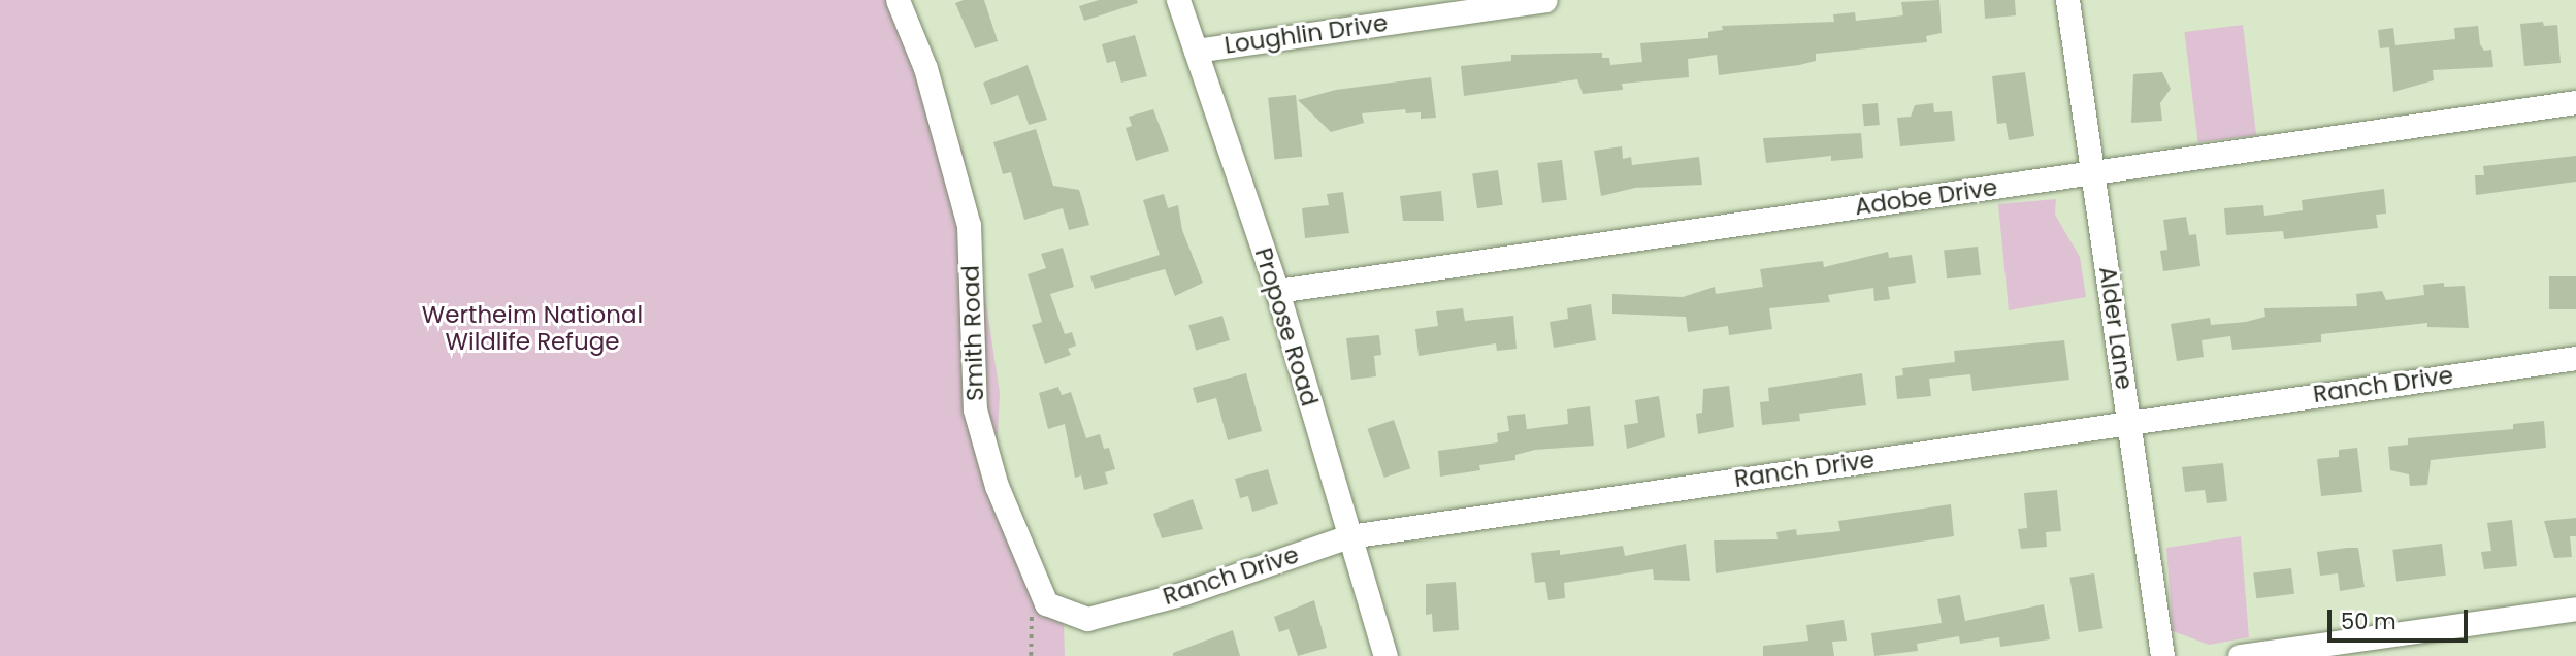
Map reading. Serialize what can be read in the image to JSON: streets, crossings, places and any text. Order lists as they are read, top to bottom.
{
  "streets": {
    "street": [
      "Loughlin Drive",
      "Adobe Drive",
      "Propose Road",
      "Alder Lane",
      "Smith Road",
      "Ranch Drive"
    ]
  },
  "crossings": [
    ["Loughlin Drive", "Propose Road"],
    ["Adobe Drive", "Propose Road"],
    ["Adobe Drive", "Alder Lane"],
    ["Propose Road", "Ranch Drive"],
    ["Alder Lane", "Ranch Drive"],
    ["Smith Road", "Ranch Drive"]
  ],
  "parks": ["Wertheim National Wildlife Refuge"],
  "scale_bar": "50 m"
}
